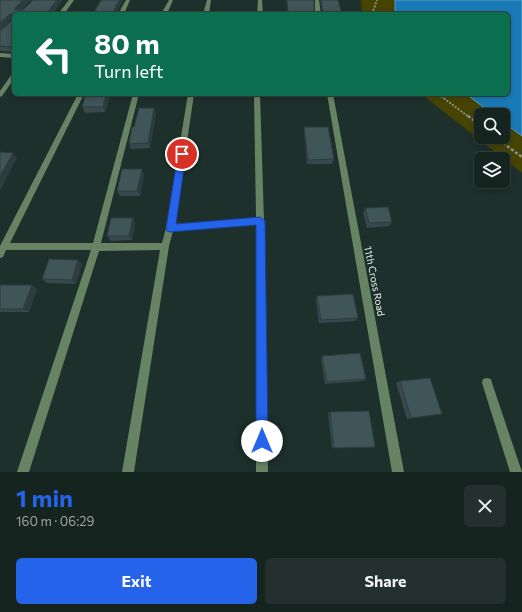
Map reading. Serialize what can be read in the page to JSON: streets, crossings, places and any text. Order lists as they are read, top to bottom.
{
  "streets": {
    "street": ["11th Cross Road"]
  },
  "page": {
    "turn": ["80 m", "Turn left"],
    "heading": ["1 min", "160 m · 06:29"],
    "buttons": ["Exit", "Share"]
  }
}
